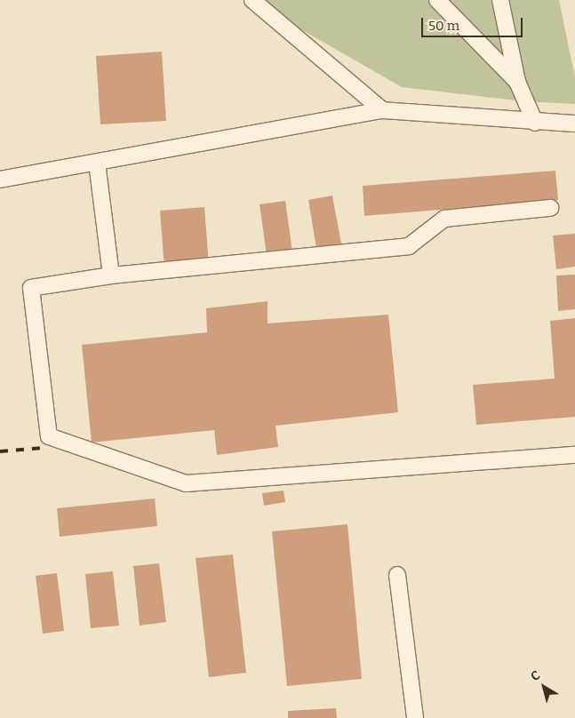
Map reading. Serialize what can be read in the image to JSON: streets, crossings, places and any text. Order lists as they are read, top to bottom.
{
  "scale_bar": "50 m",
  "north": "top left"
}
